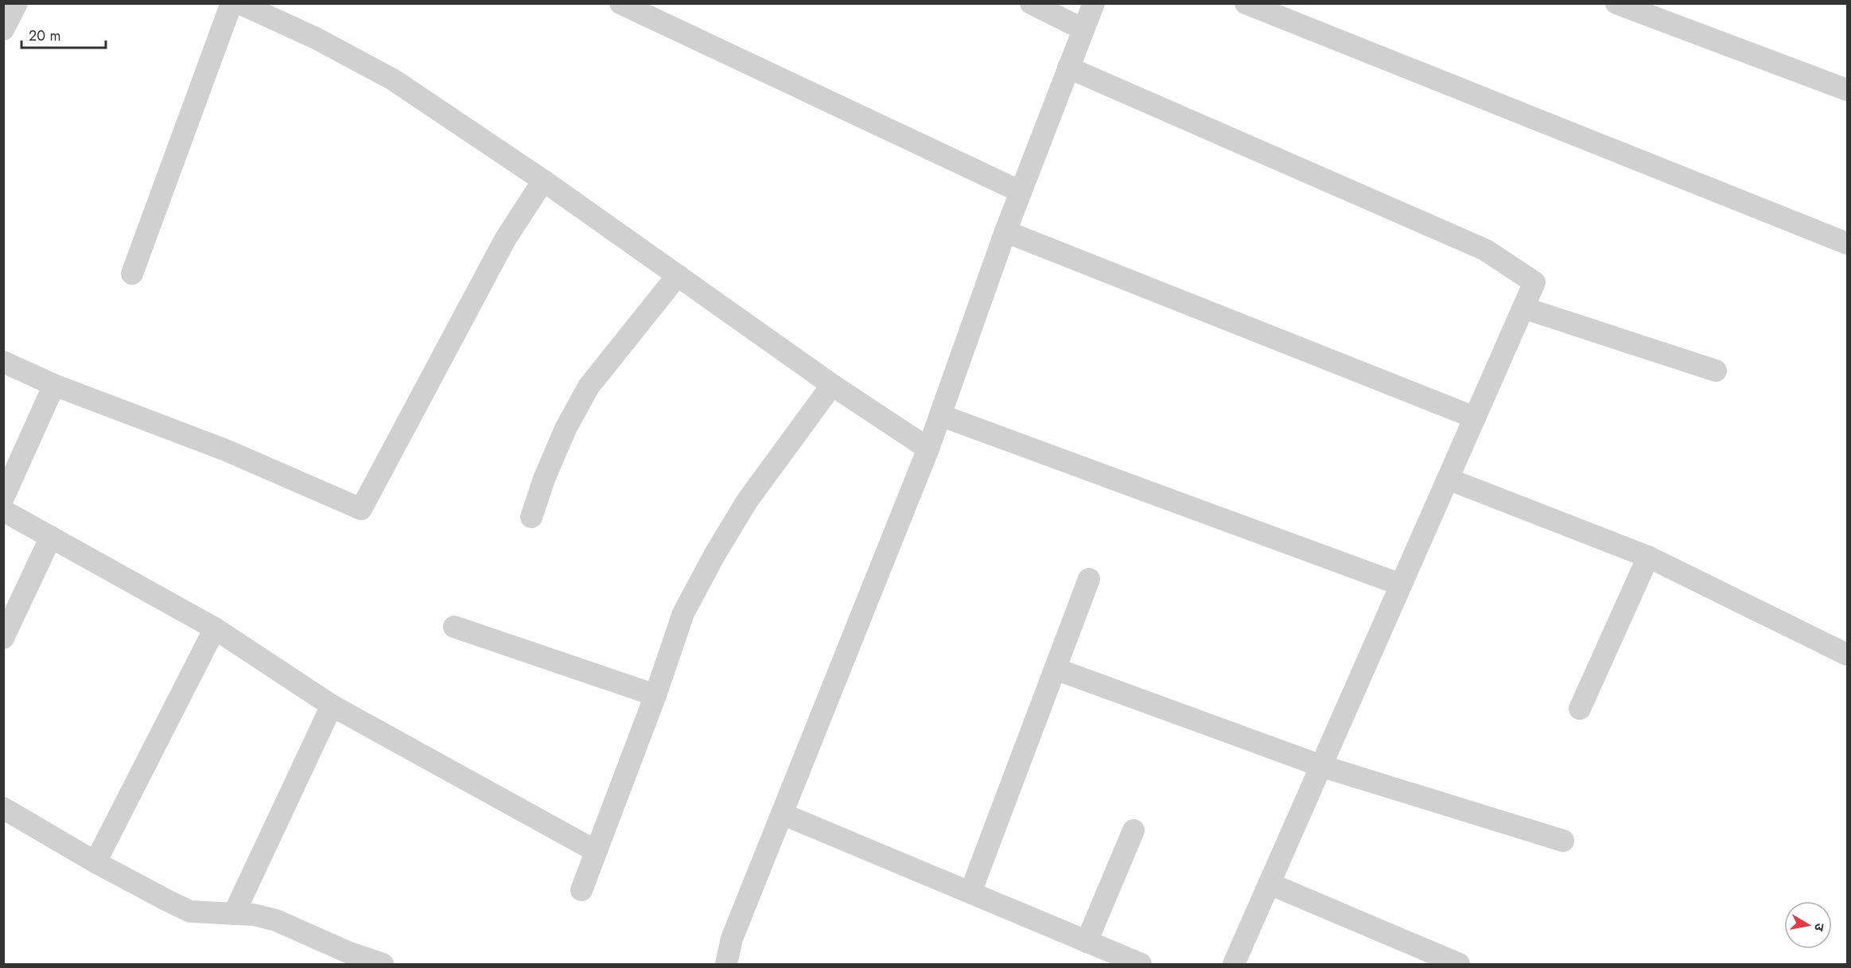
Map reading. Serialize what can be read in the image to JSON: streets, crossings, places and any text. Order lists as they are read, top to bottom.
{
  "scale_bar": "20 m",
  "north": "right"
}
